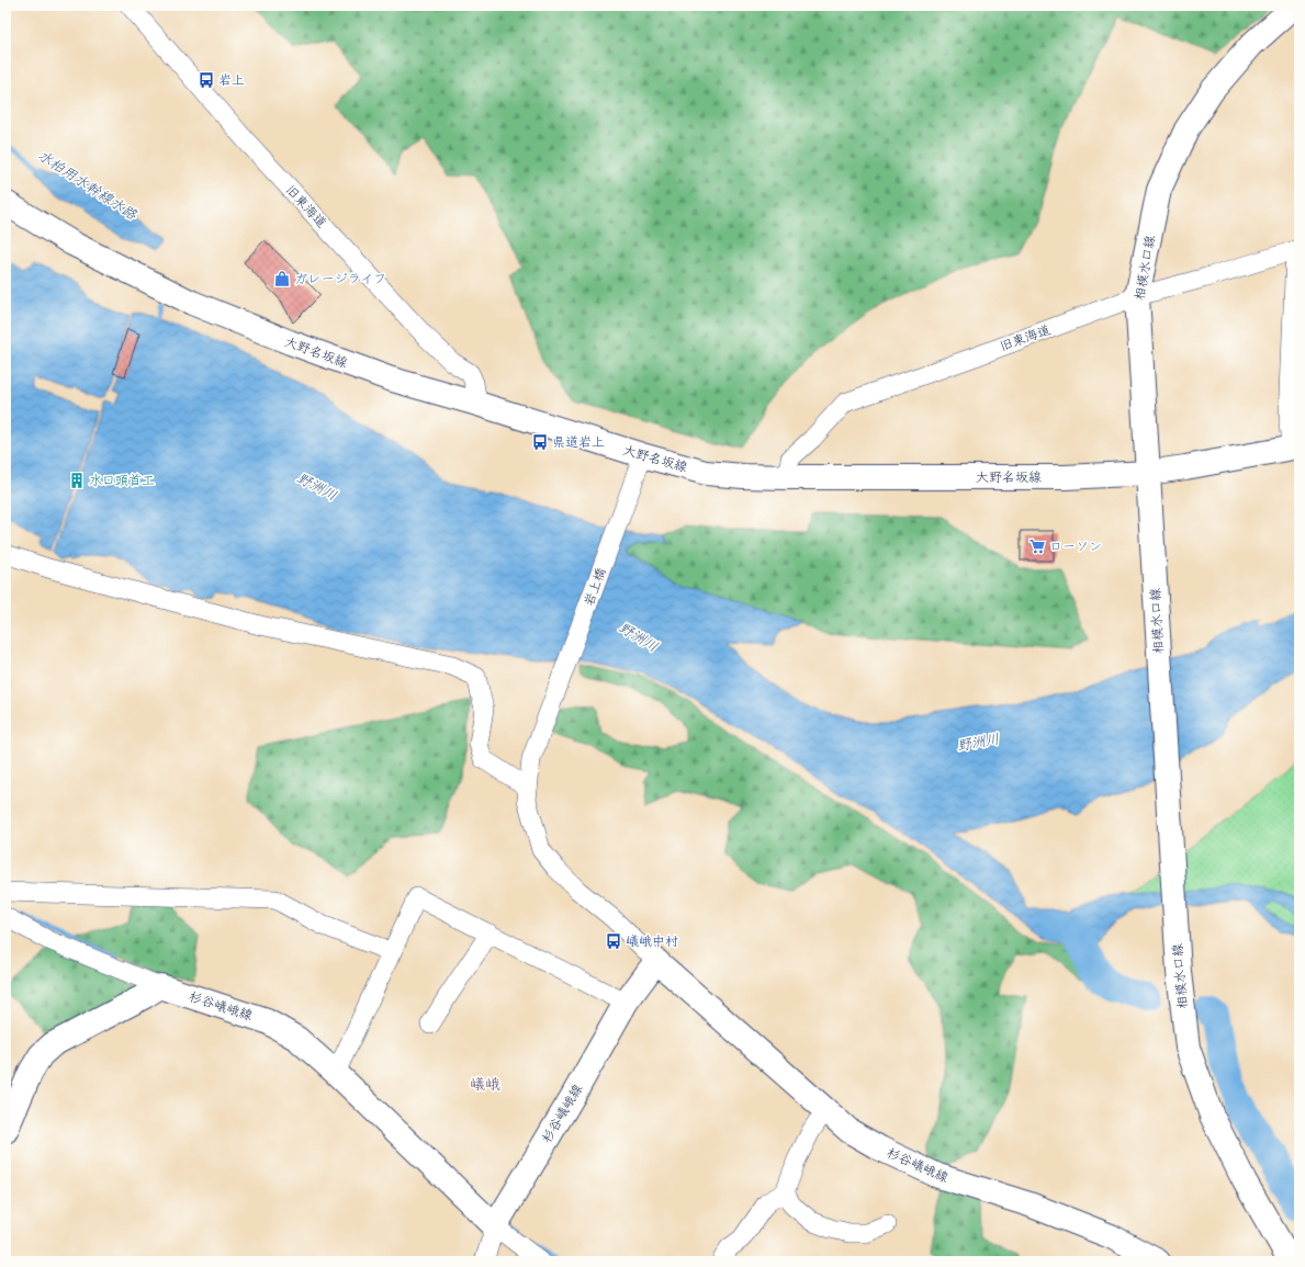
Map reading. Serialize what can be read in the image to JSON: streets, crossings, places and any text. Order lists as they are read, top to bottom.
{
  "streets": {
    "main road": ["相模水口線", "大野名坂線", "杉谷嶬峨線"],
    "street": ["旧東海道", "岩上橋"]
  },
  "crossings": [
    ["旧東海道", "相模水口線"],
    ["旧東海道", "大野名坂線"],
    ["相模水口線", "大野名坂線"],
    ["大野名坂線", "岩上橋"],
    ["岩上橋", "杉谷嶬峨線"]
  ],
  "districts": ["嶬峨"],
  "water": ["水柏用水幹線水路", "野洲川"],
  "places": {
    "bus stop": ["岩上", "県道岩上", "嶬峨中村"],
    "shop": ["ガレージライフ"],
    "building": ["水口頭首工"],
    "supermarket": ["ローソン"]
  }
}
